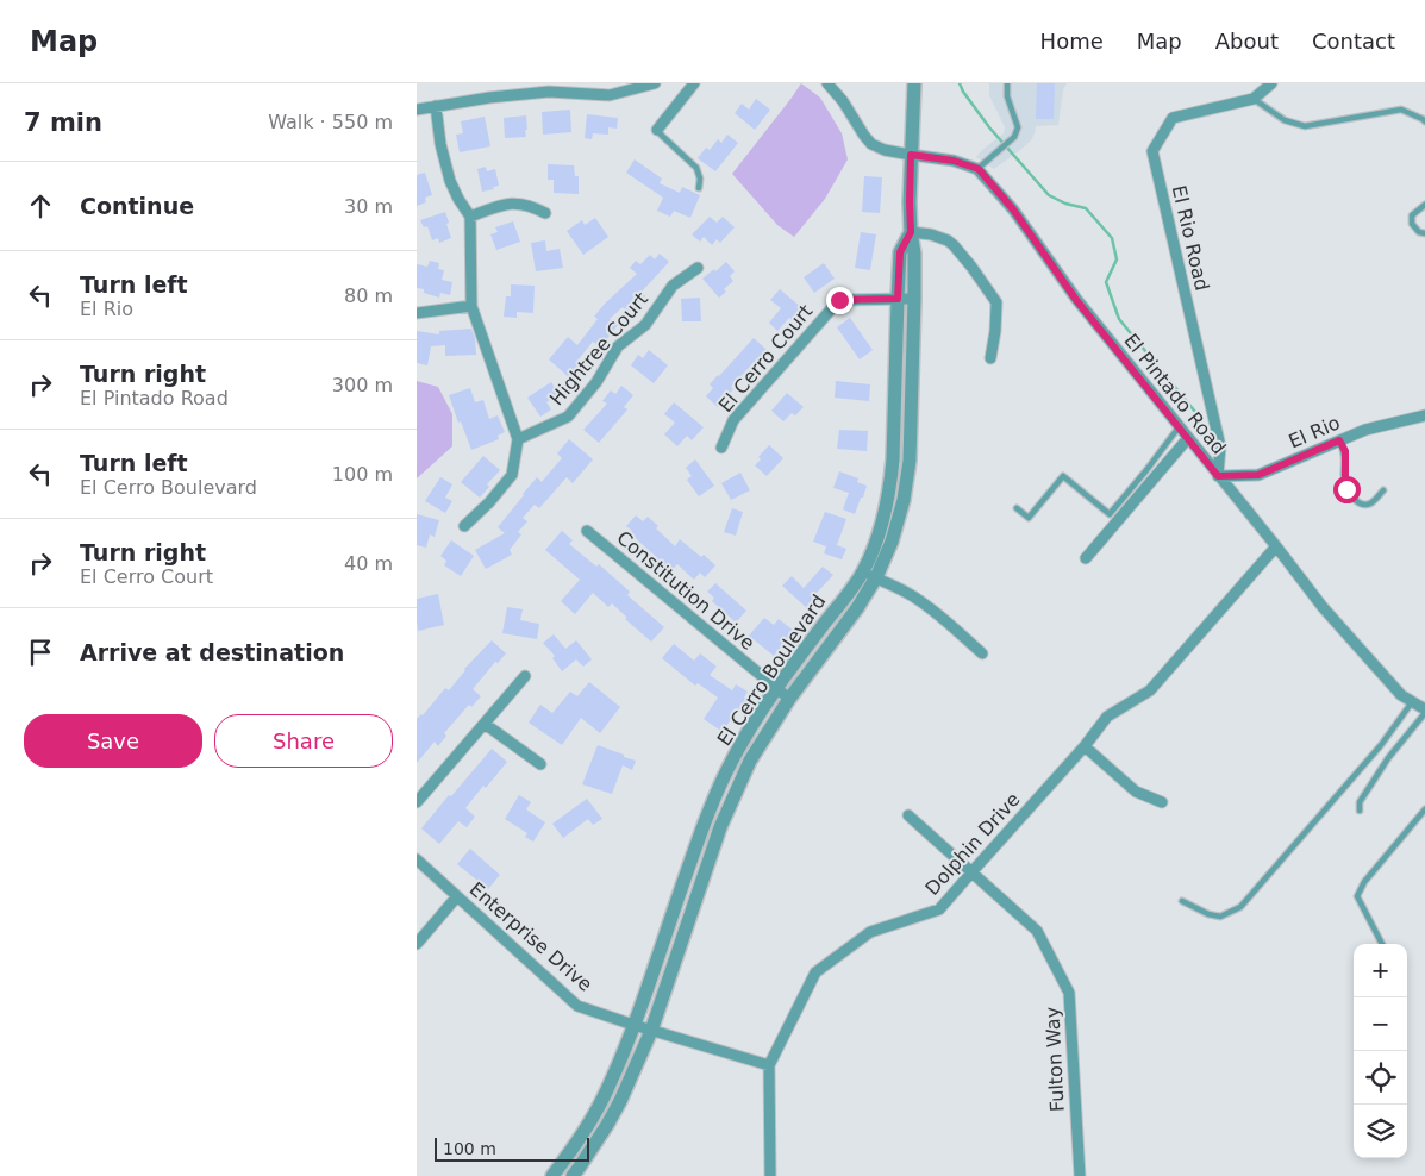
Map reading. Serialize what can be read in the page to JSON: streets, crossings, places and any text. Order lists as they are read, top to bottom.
{
  "streets": {
    "street": [
      "El Rio Road",
      "Hightree Court",
      "El Cerro Court",
      "El Pintado Road",
      "El Rio",
      "Constitution Drive",
      "El Cerro Boulevard",
      "Dolphin Drive",
      "Enterprise Drive",
      "Fulton Way"
    ]
  },
  "crossings": [
    ["El Rio Road", "El Pintado Road"],
    ["El Rio Road", "El Rio"],
    ["El Cerro Court", "El Cerro Boulevard"],
    ["El Pintado Road", "El Rio"],
    ["El Pintado Road", "Dolphin Drive"],
    ["Constitution Drive", "El Cerro Boulevard"],
    ["El Cerro Boulevard", "Enterprise Drive"],
    ["Dolphin Drive", "Enterprise Drive"],
    ["Dolphin Drive", "Fulton Way"]
  ],
  "scale_bar": "100 m",
  "page": {
    "header": "Map",
    "nav": [
      "Home",
      "Map",
      "About",
      "Contact"
    ],
    "heading": ["7 min", "Walk · 550 m"],
    "list": [
      ["Continue", "30 m"],
      ["Turn left", "El Rio", "80 m"],
      ["Turn right", "El Pintado Road", "300 m"],
      ["Turn left", "El Cerro Boulevard", "100 m"],
      ["Turn right", "El Cerro Court", "40 m"],
      "Arrive at destination"
    ],
    "buttons": ["Save", "Share"],
    "map_buttons": ["+", "−"],
    "scale": "100 m"
  }
}
